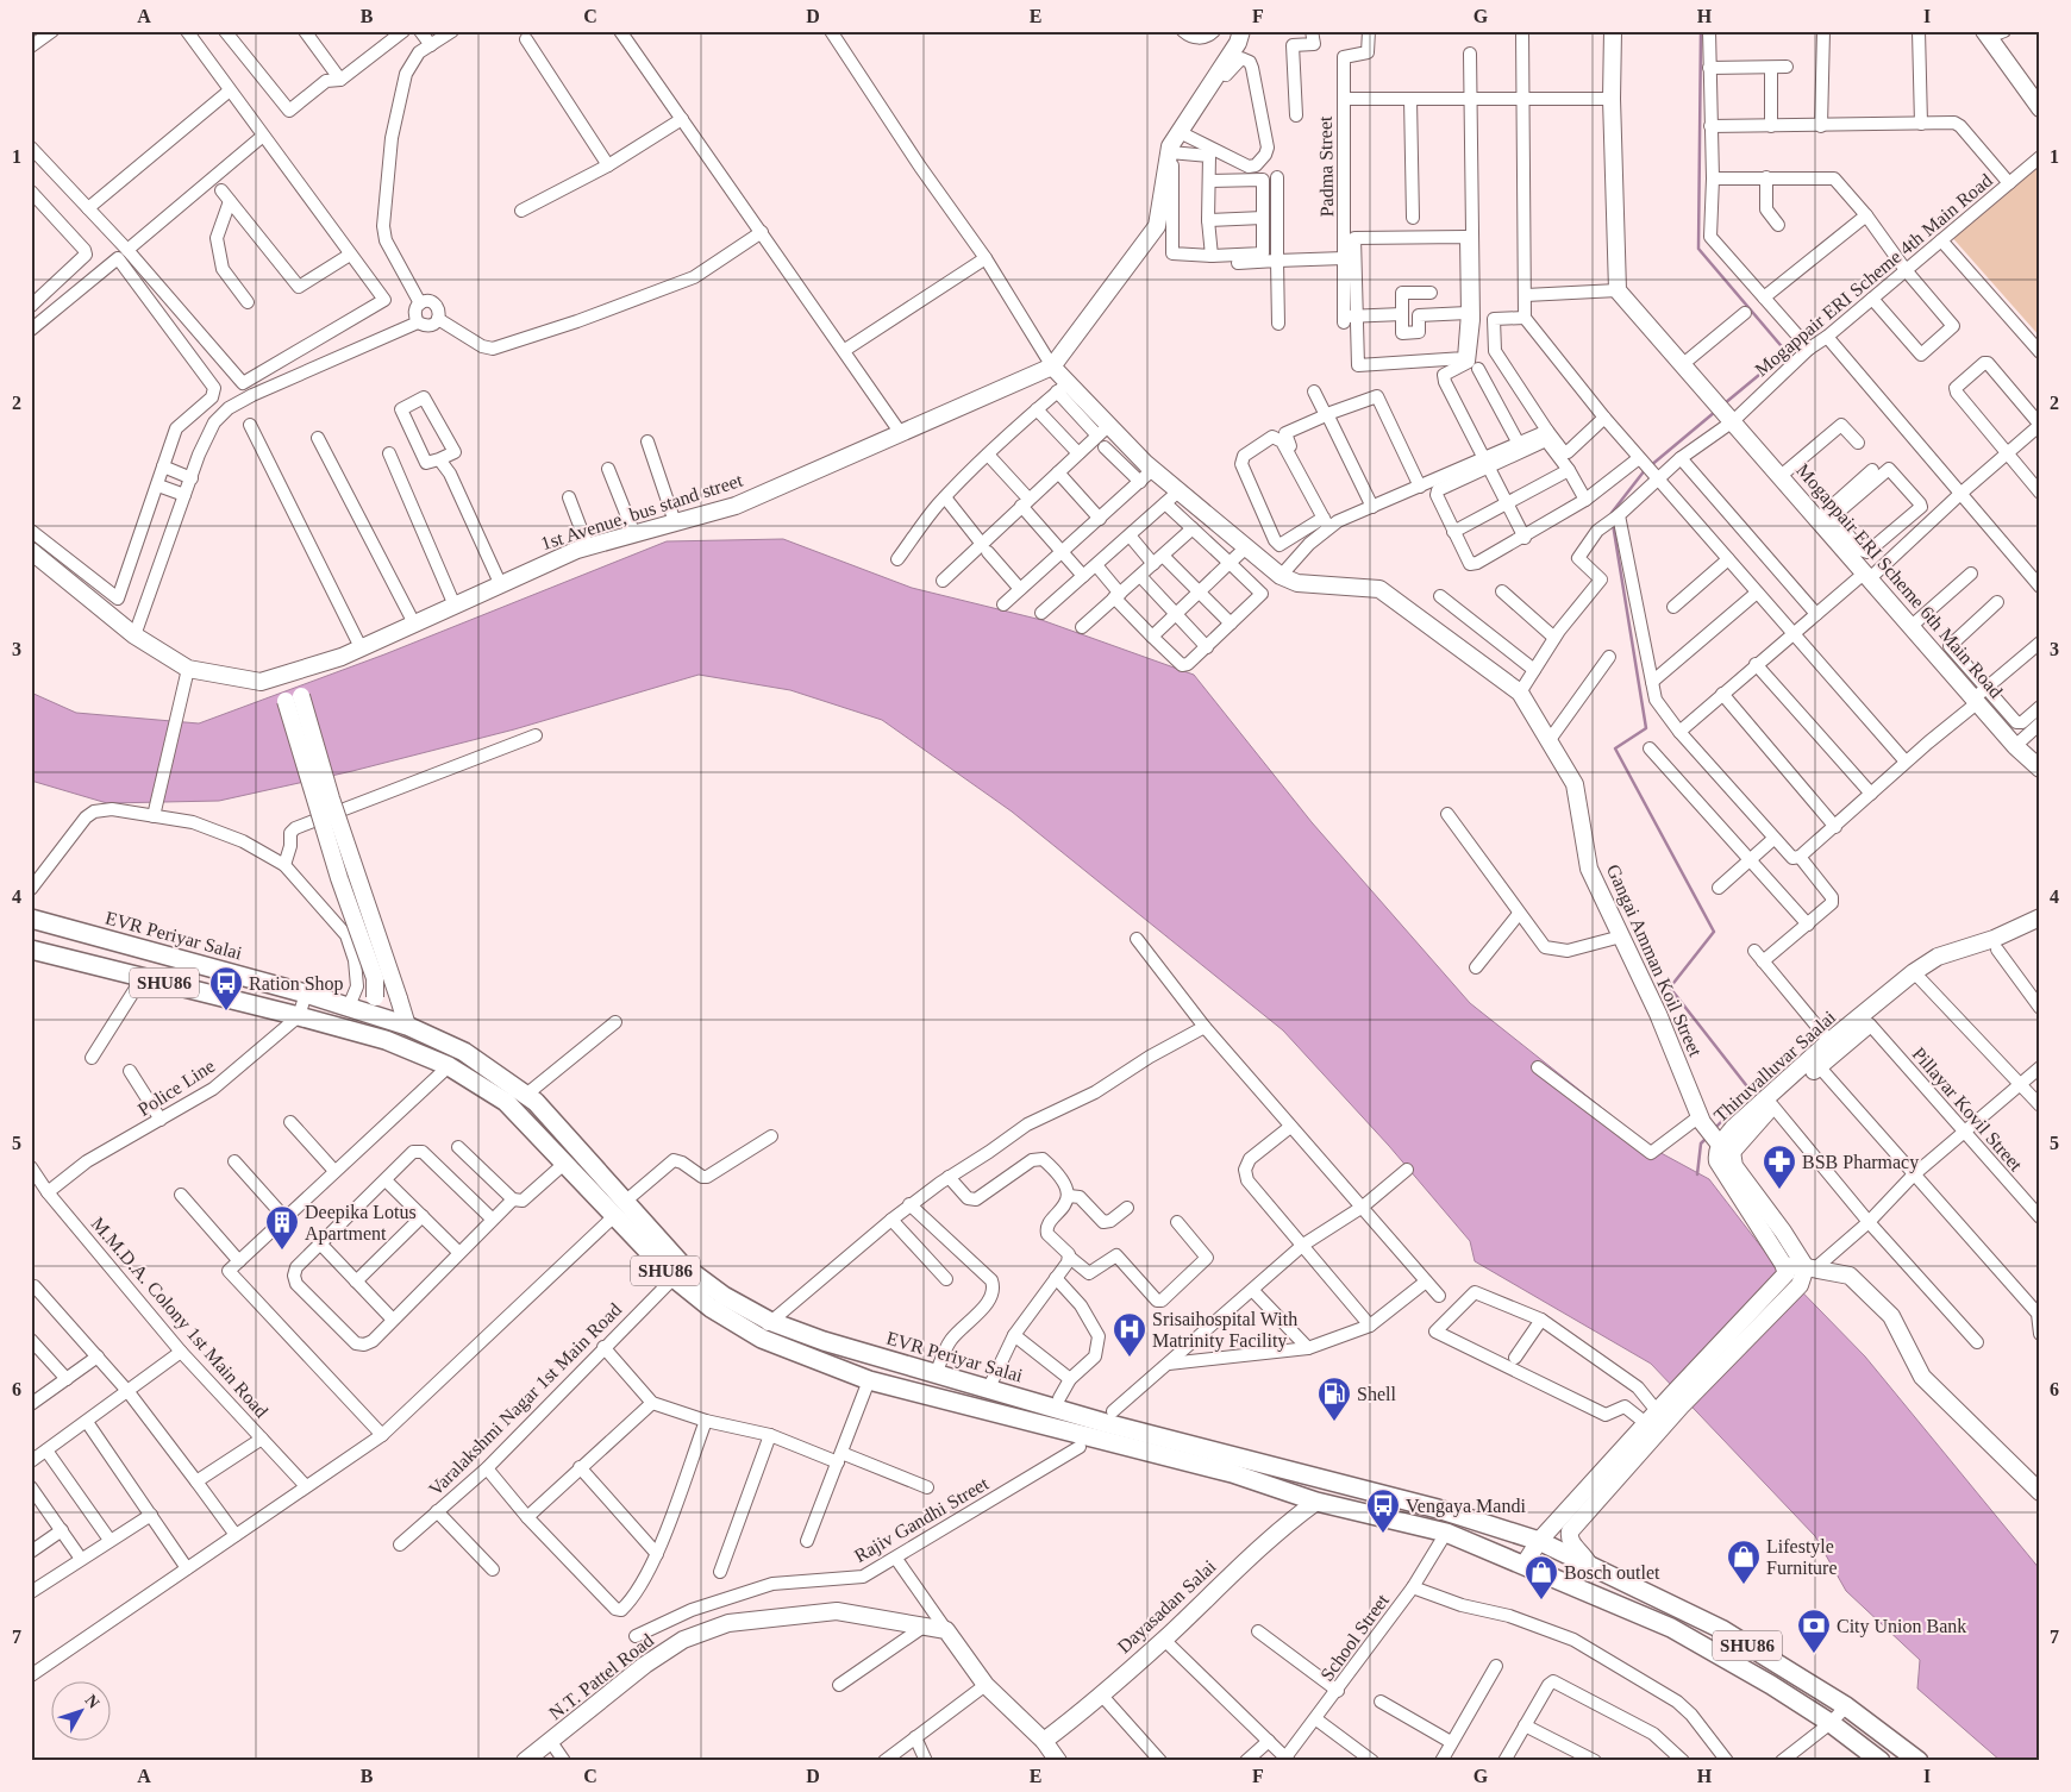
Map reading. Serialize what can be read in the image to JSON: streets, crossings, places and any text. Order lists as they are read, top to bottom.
{
  "streets": {
    "main road": ["EVR Periyar Salai", "SHU86"],
    "street": [
      "Padma Street",
      "Mogappair ERI Scheme 4th Main Road",
      "1st Avenue, bus stand street",
      "Mogappair ERI Scheme 6th Main Road",
      "Gangai Amman Koil Street",
      "Thiruvalluvar Saalai",
      "Police Line",
      "Pillayar Kovil Street",
      "M.M.D.A. Colony 1st Main Road",
      "Varalakshmi Nagar 1st Main Road",
      "Rajiv Gandhi Street",
      "Dayasadan Salai",
      "School Street",
      "N.T. Pattel Road"
    ]
  },
  "crossings": [
    ["Mogappair ERI Scheme 4th Main Road", "Mogappair ERI Scheme 6th Main Road"],
    ["1st Avenue, bus stand street", "Gangai Amman Koil Street"],
    ["Gangai Amman Koil Street", "Thiruvalluvar Saalai"],
    ["SHU86", "Police Line"],
    ["SHU86", "Varalakshmi Nagar 1st Main Road"],
    ["SHU86", "Dayasadan Salai"],
    ["SHU86", "School Street"],
    ["Thiruvalluvar Saalai", "Pillayar Kovil Street"],
    ["Police Line", "M.M.D.A. Colony 1st Main Road"]
  ],
  "places": {
    "bus stop": ["Ration Shop", "Vengaya Mandi"],
    "pharmacy": ["BSB Pharmacy"],
    "building": ["Deepika Lotus Apartment"],
    "hospital": ["Srisaihospital With Matrinity Facility"],
    "fuel station": ["Shell"],
    "shop": ["Lifestyle Furniture", "Bosch outlet"],
    "bank": ["City Union Bank"]
  },
  "north": "top right",
  "grid": {
    "columns": [
      "A",
      "B",
      "C",
      "D",
      "E",
      "F",
      "G",
      "H",
      "I"
    ],
    "rows": [
      "1",
      "2",
      "3",
      "4",
      "5",
      "6",
      "7"
    ]
  }
}
